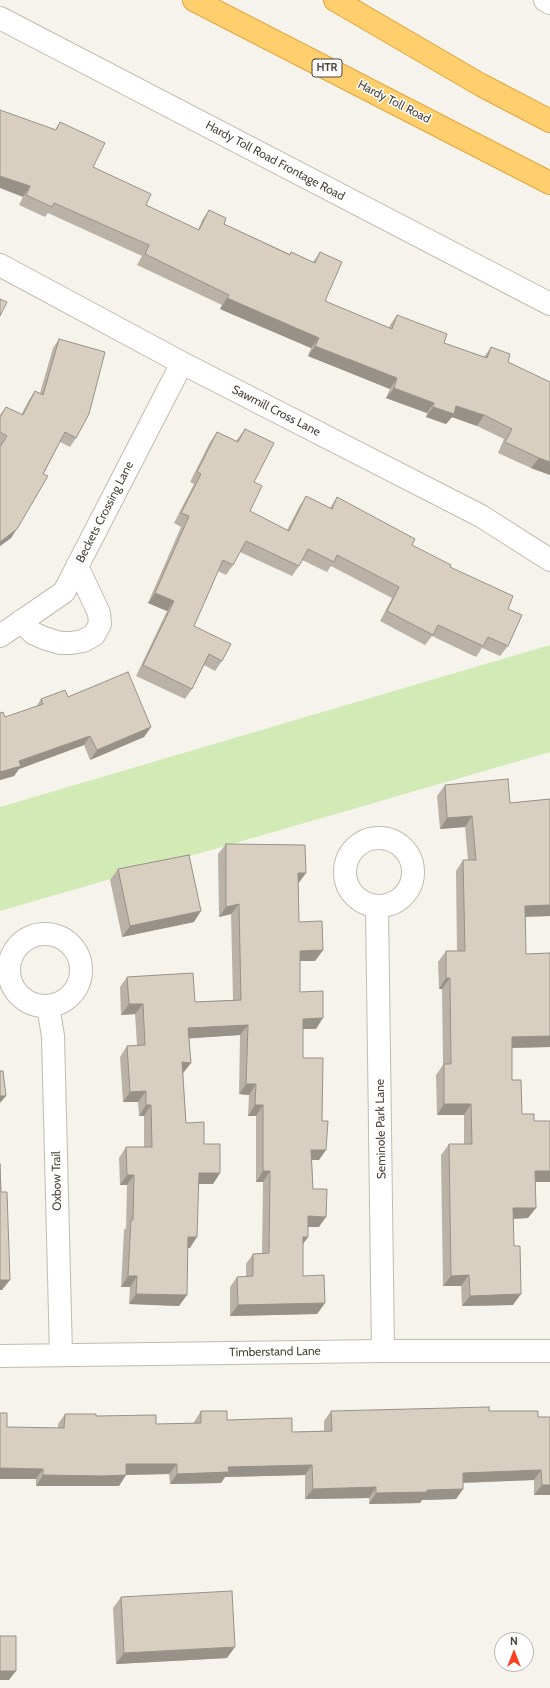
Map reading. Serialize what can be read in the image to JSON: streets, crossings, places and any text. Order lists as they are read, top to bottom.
{
  "streets": {
    "highway": ["HTR", "Hardy Toll Road"],
    "street": [
      "Hardy Toll Road Frontage Road",
      "Sawmill Cross Lane",
      "Beckets Crossing Lane",
      "Seminole Park Lane",
      "Oxbow Trail",
      "Timberstand Lane"
    ]
  },
  "crossings": [
    ["Sawmill Cross Lane", "Beckets Crossing Lane"],
    ["Seminole Park Lane", "Timberstand Lane"],
    ["Oxbow Trail", "Timberstand Lane"]
  ],
  "north": "top"
}
